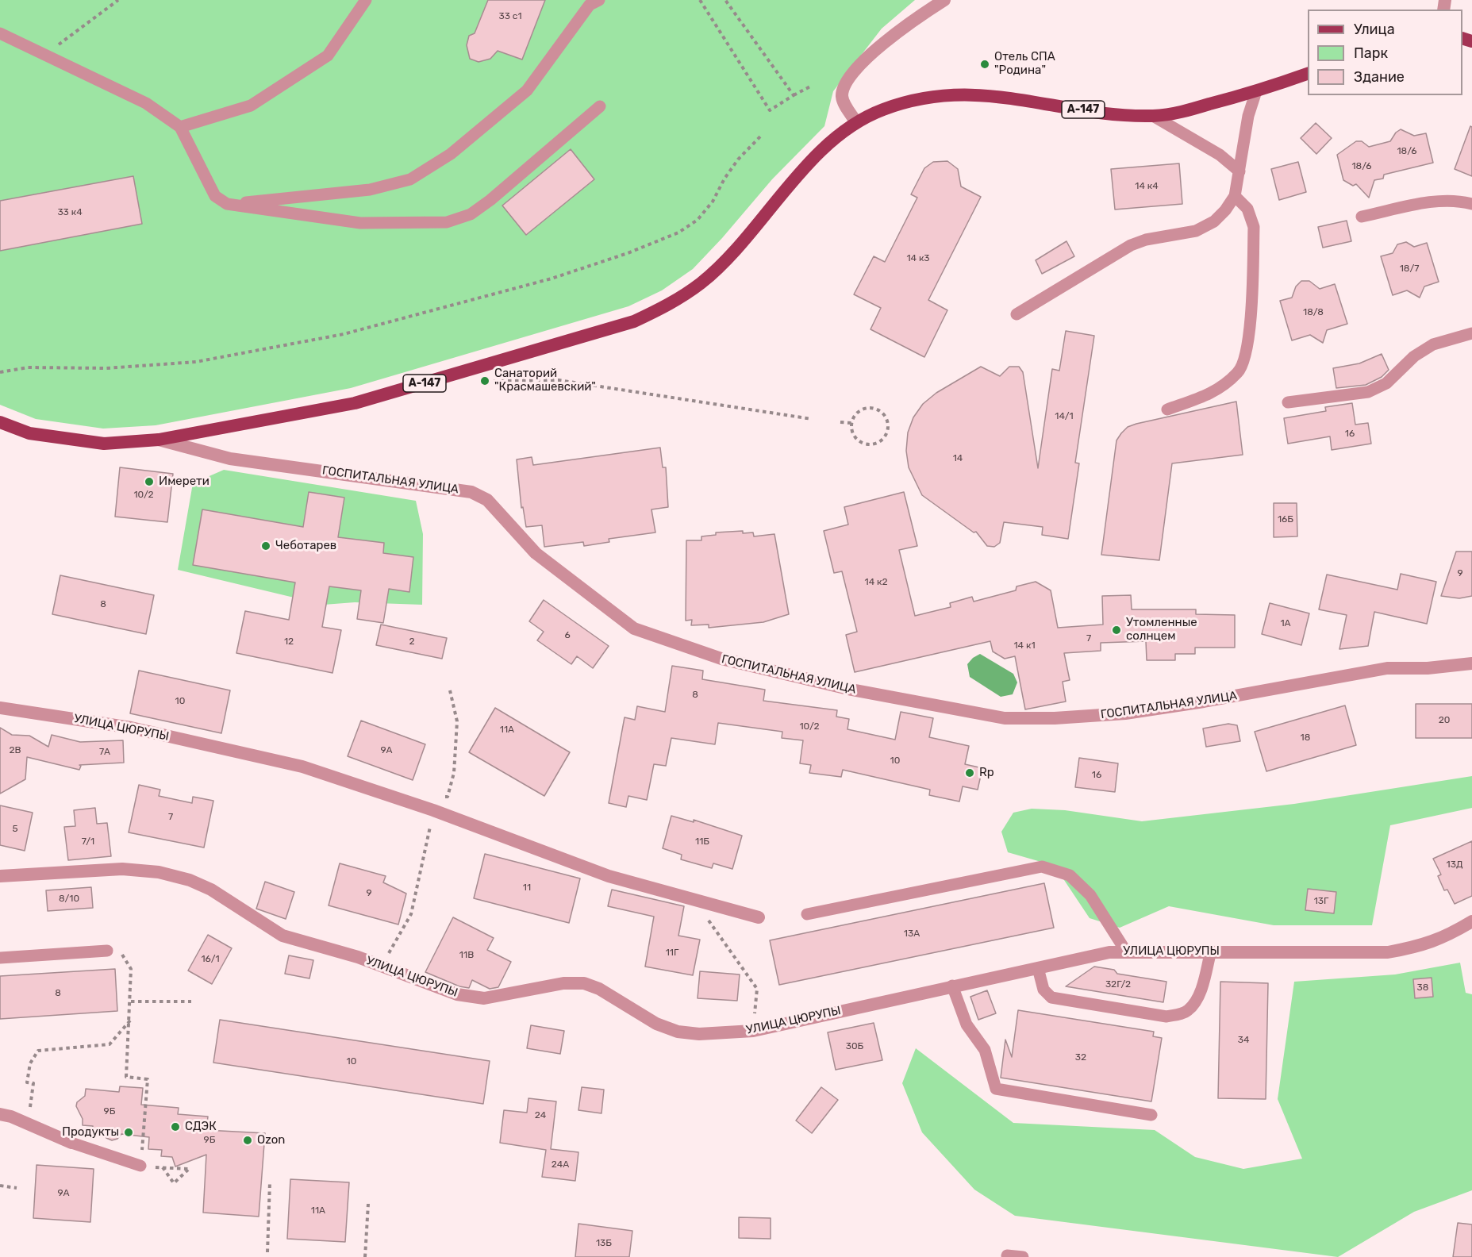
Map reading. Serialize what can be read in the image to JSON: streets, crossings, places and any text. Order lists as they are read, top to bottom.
{
  "streets": {
    "main road": ["А-147"],
    "street": ["ГОСПИТАЛЬНАЯ УЛИЦА", "УЛИЦА ЦЮРУПЫ"]
  },
  "crossings": [
    ["А-147", "ГОСПИТАЛЬНАЯ УЛИЦА"]
  ],
  "places": [
    "Отель СПА \"Родина\"",
    "Санаторий \"Красмашевский\"",
    "Имерети",
    "Чеботарев",
    "Утомленные солнцем",
    "Rp",
    "СДЭК",
    "Продукты",
    "Ozon"
  ],
  "house_numbers": [
    "33 с1",
    "18/6",
    "18/6",
    "14 к4",
    "33 к4",
    "14 к3",
    "18/7",
    "18/8",
    "14/1",
    "16",
    "14",
    "10/2",
    "16Б",
    "9",
    "14 к2",
    "8",
    "1А",
    "6",
    "7",
    "12",
    "2",
    "14 к1",
    "8",
    "10",
    "20",
    "10/2",
    "11А",
    "18",
    "2В",
    "9А",
    "7А",
    "10",
    "16",
    "7",
    "5",
    "7/1",
    "11Б",
    "13Д",
    "11",
    "9",
    "8/10",
    "13Г",
    "13А",
    "11Г",
    "11В",
    "16/1",
    "32Г/2",
    "38",
    "8",
    "34",
    "30Б",
    "32",
    "10",
    "9Б",
    "24",
    "9Б",
    "24А",
    "9А",
    "11А",
    "13Б"
  ],
  "legend": ["Улица", "Парк", "Здание"]
}
